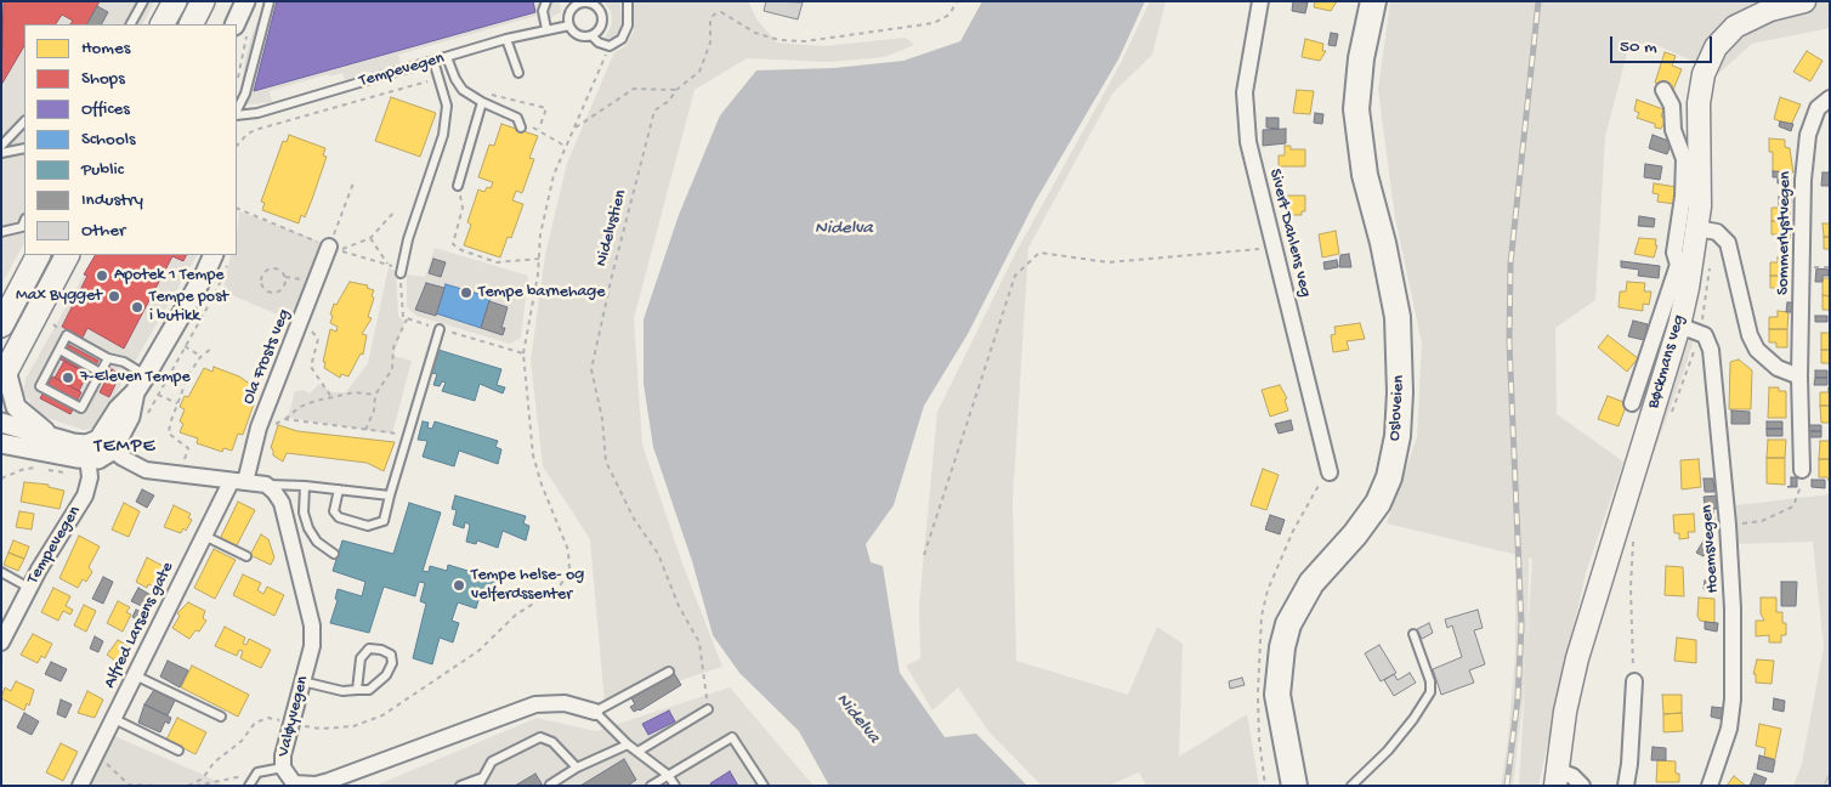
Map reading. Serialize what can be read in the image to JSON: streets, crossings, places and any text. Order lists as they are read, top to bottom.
{
  "streets": {
    "highway": ["Osloveien"],
    "main road": ["Bøckmans veg"],
    "street": [
      "Tempevegen",
      "Sivert Dahlens veg",
      "Sommerlystvegen",
      "Ola Frosts veg",
      "Hoemsvegen",
      "Alfred Larsens gate",
      "Valøyvegen"
    ],
    "path": ["Nidelvstien"]
  },
  "crossings": [
    ["Ola Frosts veg", "Alfred Larsens gate"],
    ["Bøckmans veg", "Hoemsvegen"]
  ],
  "districts": ["TEMPE"],
  "water": ["Nidelva"],
  "places": [
    "Apotek 1 Tempe",
    "Tempe barnehage",
    "Max Bygget",
    "Tempe post i butikk",
    "7-Eleven Tempe",
    "Tempe helse- og velferdssenter"
  ],
  "legend": [
    "Homes",
    "Shops",
    "Offices",
    "Schools",
    "Public",
    "Industry",
    "Other"
  ],
  "scale_bar": "50 m"
}
